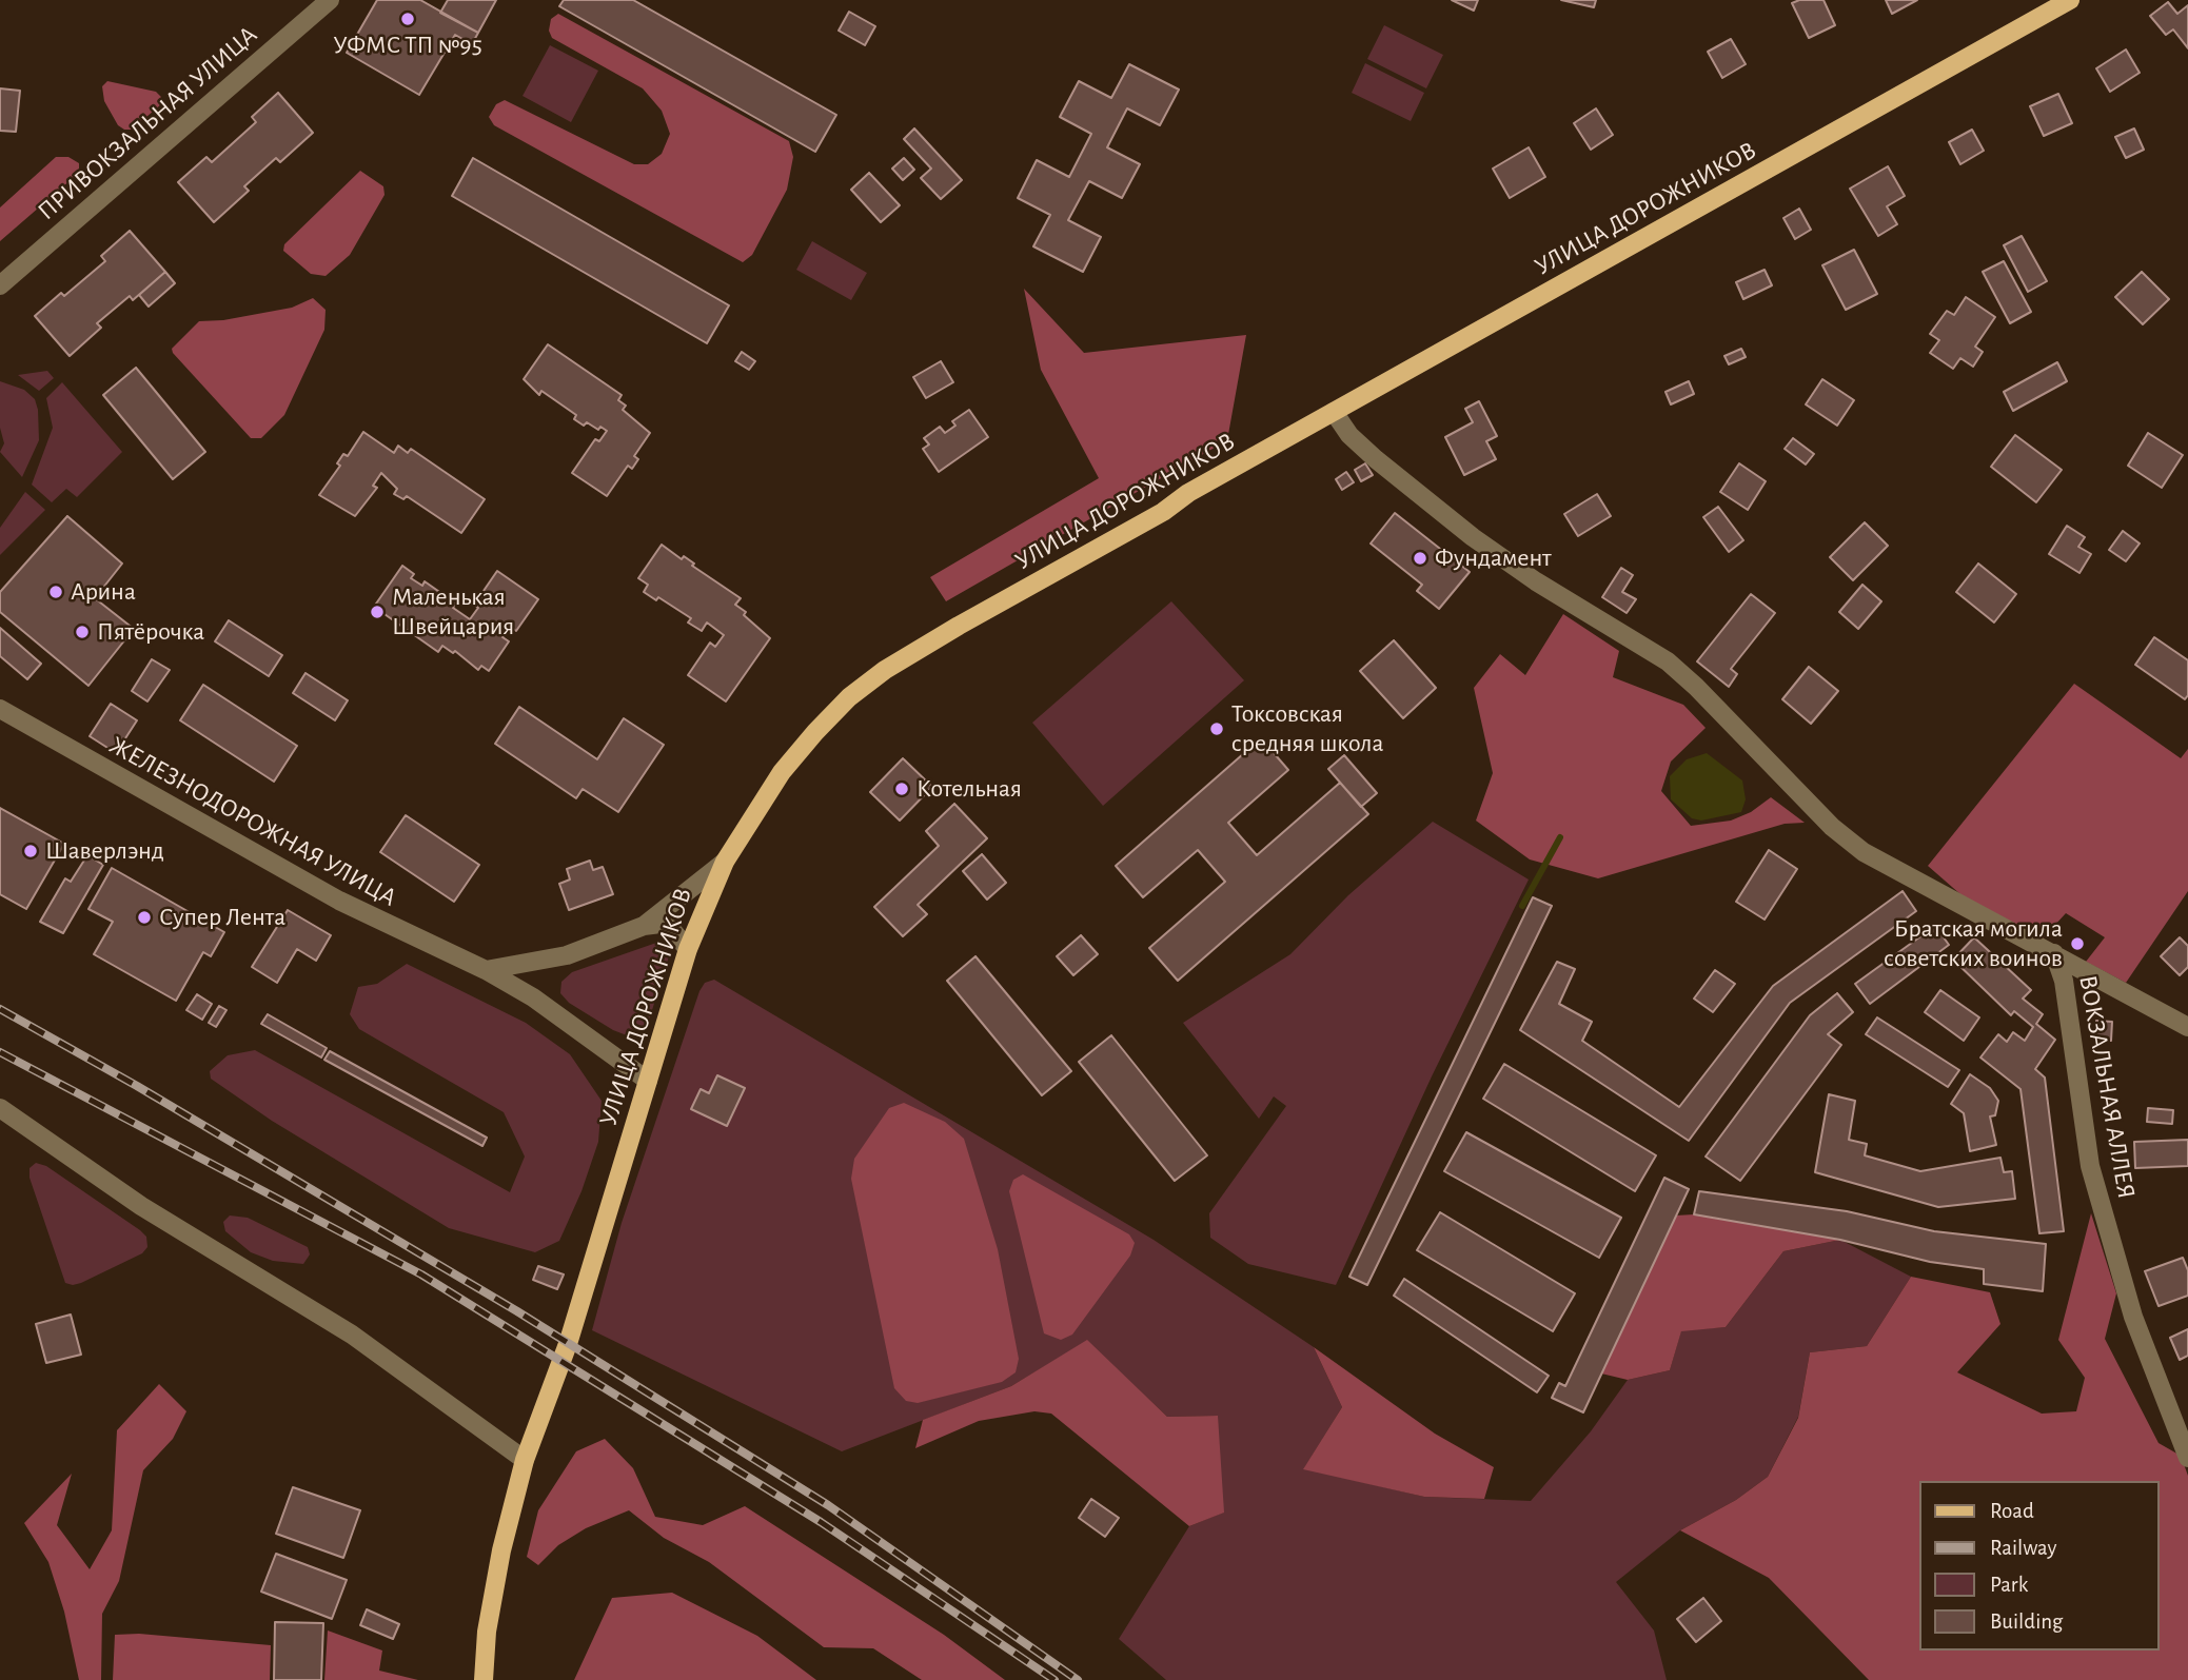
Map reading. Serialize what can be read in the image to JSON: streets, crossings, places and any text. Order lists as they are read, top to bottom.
{
  "streets": {
    "main road": ["УЛИЦА ДОРОЖНИКОВ"],
    "street": ["ПРИВОКЗАЛЬНАЯ УЛИЦА", "ЖЕЛЕЗНОДОРОЖНАЯ УЛИЦА", "ВОКЗАЛЬНАЯ АЛЛЕЯ"]
  },
  "crossings": [
    ["УЛИЦА ДОРОЖНИКОВ", "ЖЕЛЕЗНОДОРОЖНАЯ УЛИЦА"]
  ],
  "places": [
    "УФМС ТП №95",
    "Фундамент",
    "Арина",
    "Маленькая Швейцария",
    "Пятёрочка",
    "Токсовская средняя школа",
    "Котельная",
    "Шаверлэнд",
    "Супер Лента",
    "Братская могила советских воинов"
  ],
  "legend": [
    "Road",
    "Railway",
    "Park",
    "Building"
  ]
}
